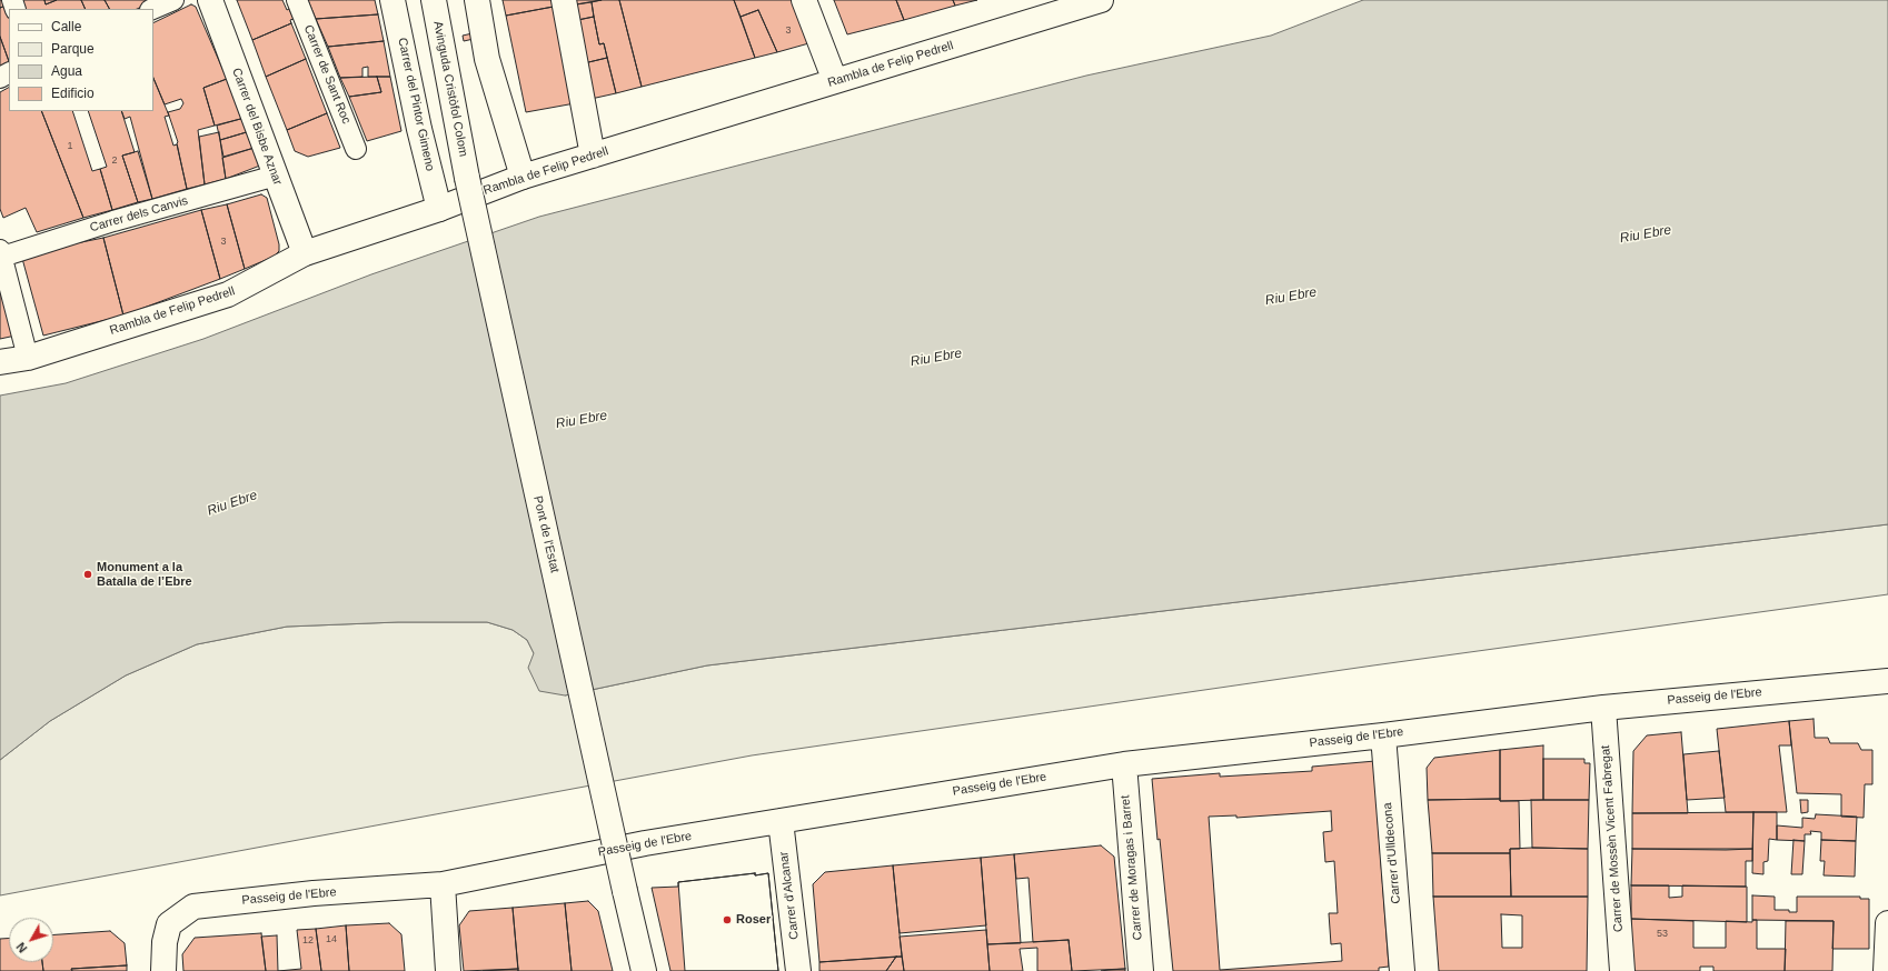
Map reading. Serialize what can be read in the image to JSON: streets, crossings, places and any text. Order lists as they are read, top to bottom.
{
  "streets": {
    "street": [
      "Rambla de Felip Pedrell",
      "Carrer de Sant Roc",
      "Avinguda Cristòfol Colom",
      "Carrer del Pintor Gimeno",
      "Carrer del Bisbe Aznar",
      "Carrer dels Canvis",
      "Pont de l'Estat",
      "Passeig de l'Ebre",
      "Carrer de Mossèn Vicent Fabregat",
      "Carrer d'Ulldecona",
      "Carrer de Moragas i Barret",
      "Carrer d'Alcanar"
    ]
  },
  "crossings": [
    ["Rambla de Felip Pedrell", "Carrer del Pintor Gimeno"],
    ["Rambla de Felip Pedrell", "Carrer del Bisbe Aznar"],
    ["Avinguda Cristòfol Colom", "Pont de l'Estat"],
    ["Carrer del Bisbe Aznar", "Carrer dels Canvis"],
    ["Passeig de l'Ebre", "Carrer de Mossèn Vicent Fabregat"],
    ["Passeig de l'Ebre", "Carrer d'Ulldecona"],
    ["Passeig de l'Ebre", "Carrer de Moragas i Barret"],
    ["Passeig de l'Ebre", "Carrer d'Alcanar"]
  ],
  "water": ["Riu Ebre"],
  "places": ["Monument a la Batalla de l’Ebre", "Roser"],
  "house_numbers": [
    "3",
    "1",
    "2",
    "3",
    "53",
    "14",
    "12"
  ],
  "legend": [
    "Calle",
    "Parque",
    "Agua",
    "Edificio"
  ],
  "north": "bottom left"
}
